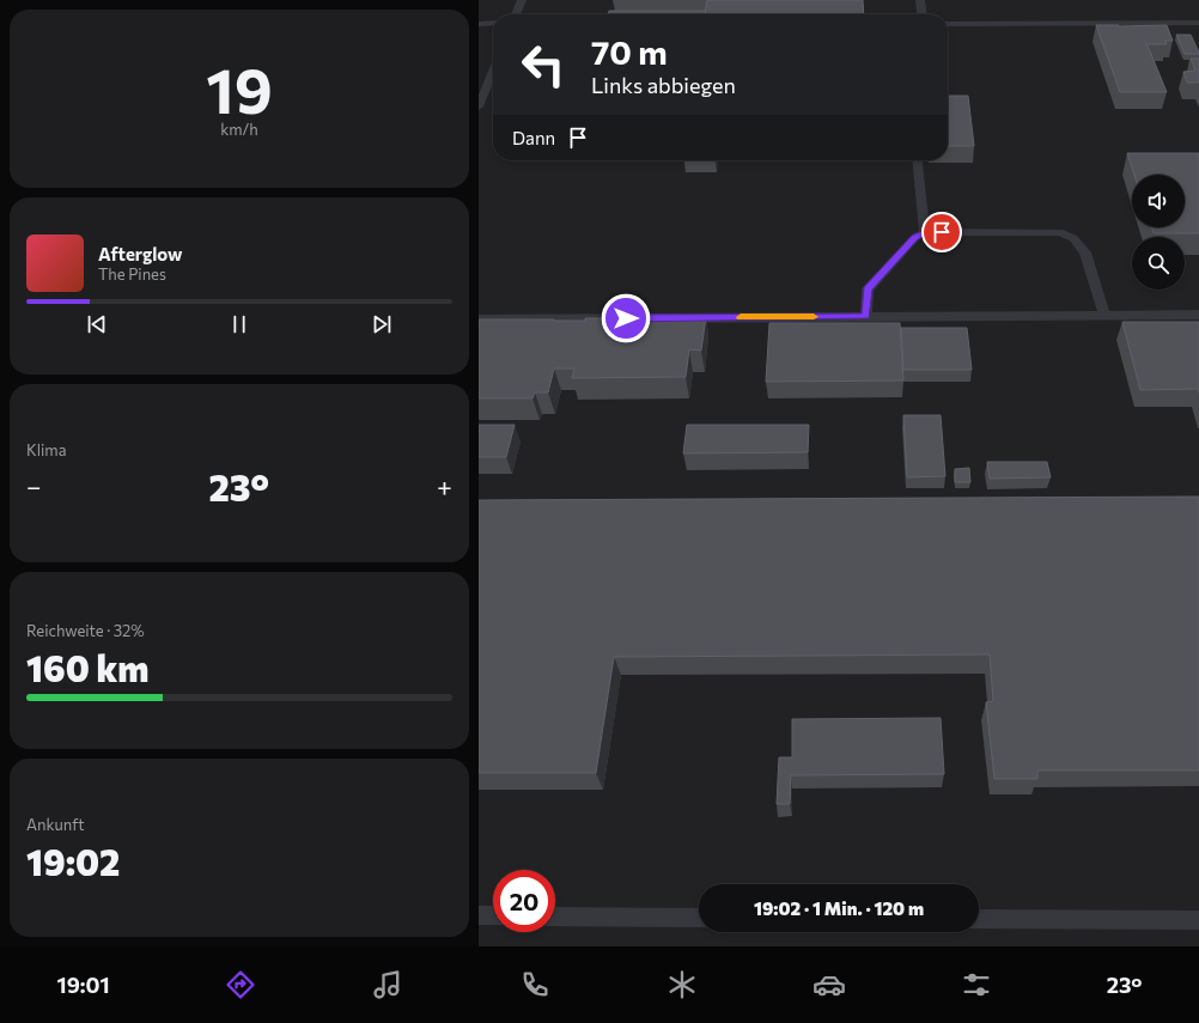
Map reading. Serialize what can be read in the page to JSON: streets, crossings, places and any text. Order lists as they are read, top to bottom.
{
  "page": {
    "tile": [
      ["19", "km/h"],
      "Klima",
      ["Reichweite · 32%", "160 km"],
      ["Ankunft", "19:02"]
    ],
    "turn": ["70 m", "Links abbiegen"],
    "then": "Dann",
    "song": ["Afterglow", "The Pines"],
    "heat": ["−", "23°", "+"],
    "limit": "20",
    "trip": "19:02 · 1 Min. · 120 m",
    "tabs": ["19:01", "23°"]
  }
}
